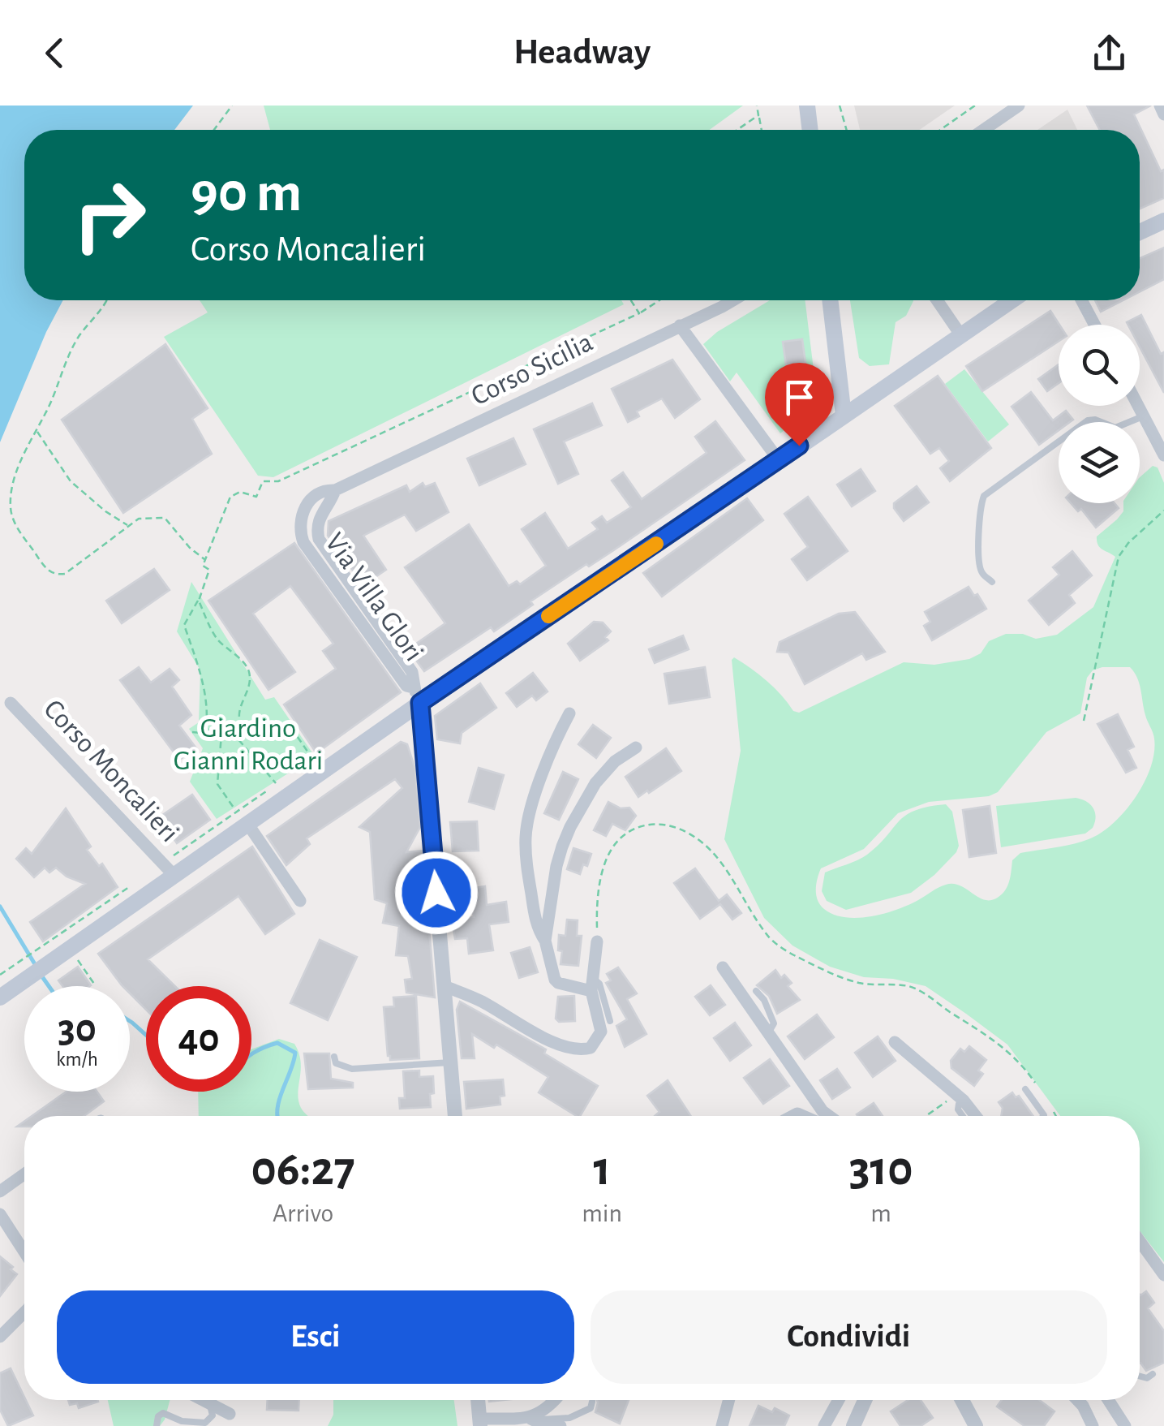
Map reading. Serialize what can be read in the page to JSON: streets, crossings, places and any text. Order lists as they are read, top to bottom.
{
  "streets": {
    "main road": ["Corso Moncalieri"],
    "street": ["Corso Sicilia", "Via Villa Glori"]
  },
  "crossings": [
    ["Corso Sicilia", "Via Villa Glori"],
    ["Via Villa Glori", "Corso Moncalieri"]
  ],
  "parks": ["Giardino Gianni Rodari"],
  "page": {
    "header": "Headway",
    "turn": ["90 m", "Corso Moncalieri"],
    "speed": "30 km/h",
    "limit": "40",
    "eta": [
      "06:27",
      "Arrivo",
      "1",
      "min",
      "310",
      "m"
    ],
    "buttons": ["Esci", "Condividi"]
  }
}
